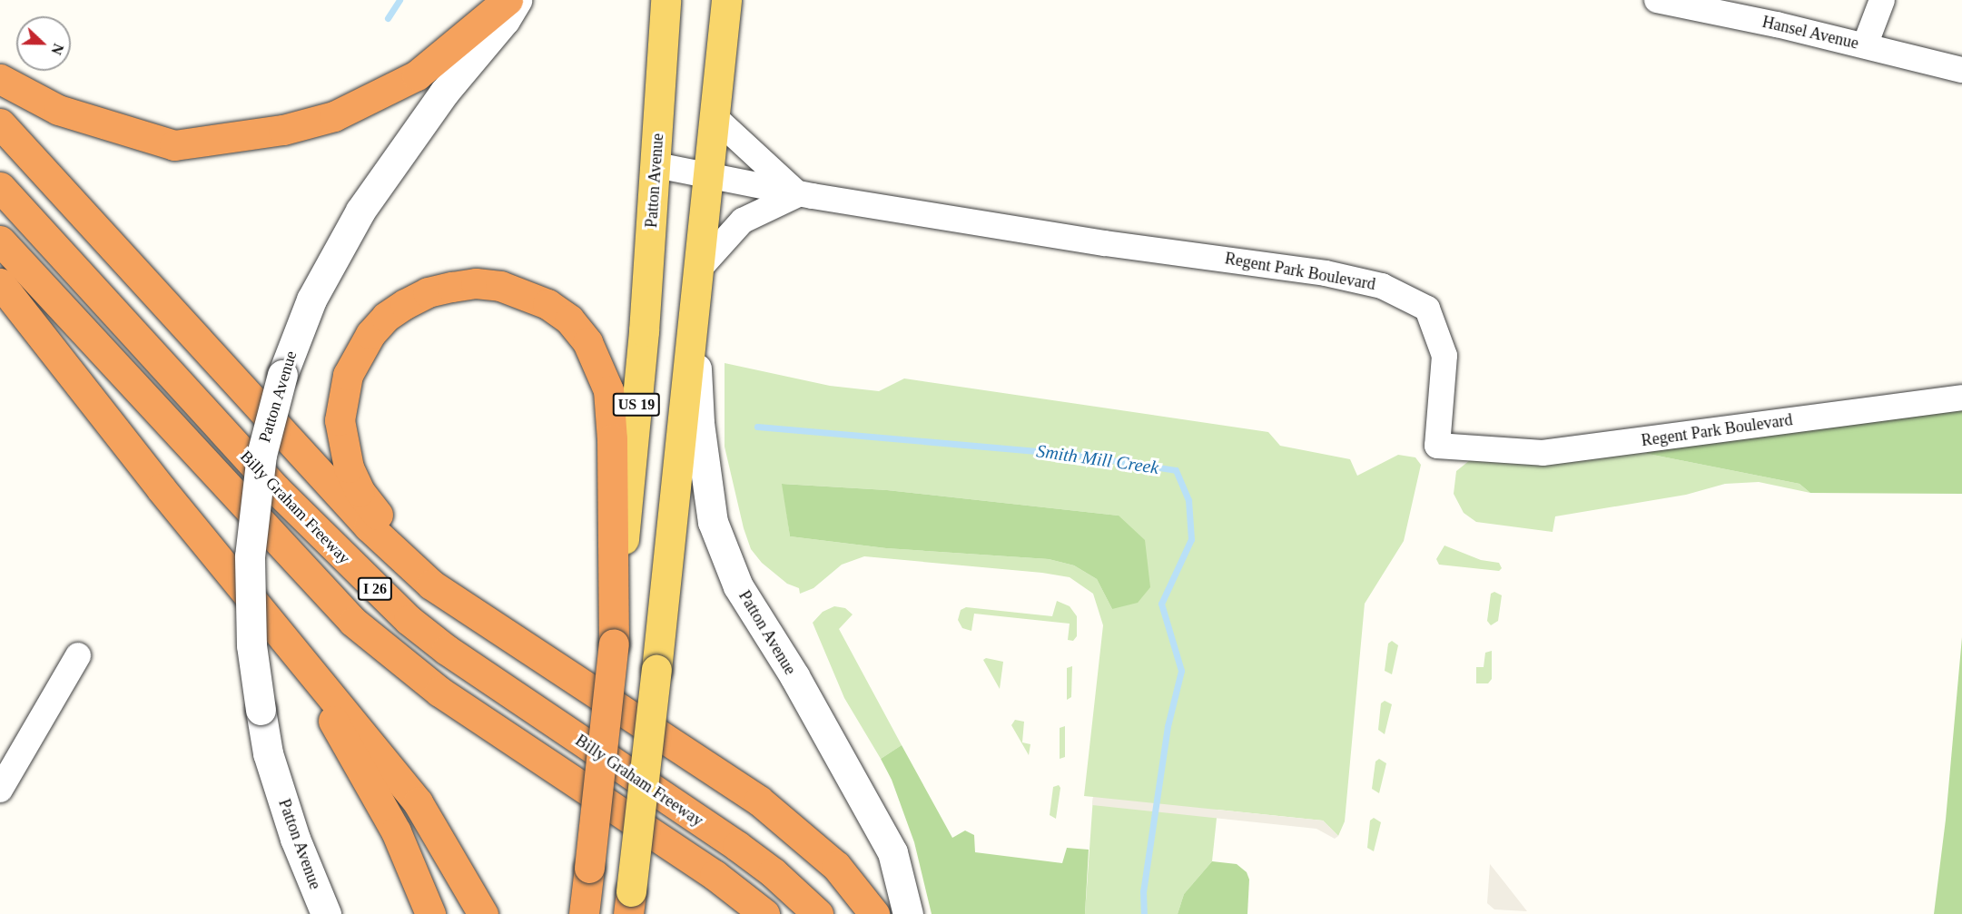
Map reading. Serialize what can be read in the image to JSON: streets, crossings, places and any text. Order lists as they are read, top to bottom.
{
  "streets": {
    "highway": [
      "Patton Avenue",
      "US 19",
      "Billy Graham Freeway",
      "I 26"
    ],
    "street": ["Hansel Avenue", "Regent Park Boulevard"]
  },
  "crossings": [
    ["Patton Avenue", "Regent Park Boulevard"]
  ],
  "water": ["Smith Mill Creek"],
  "north": "right"
}
